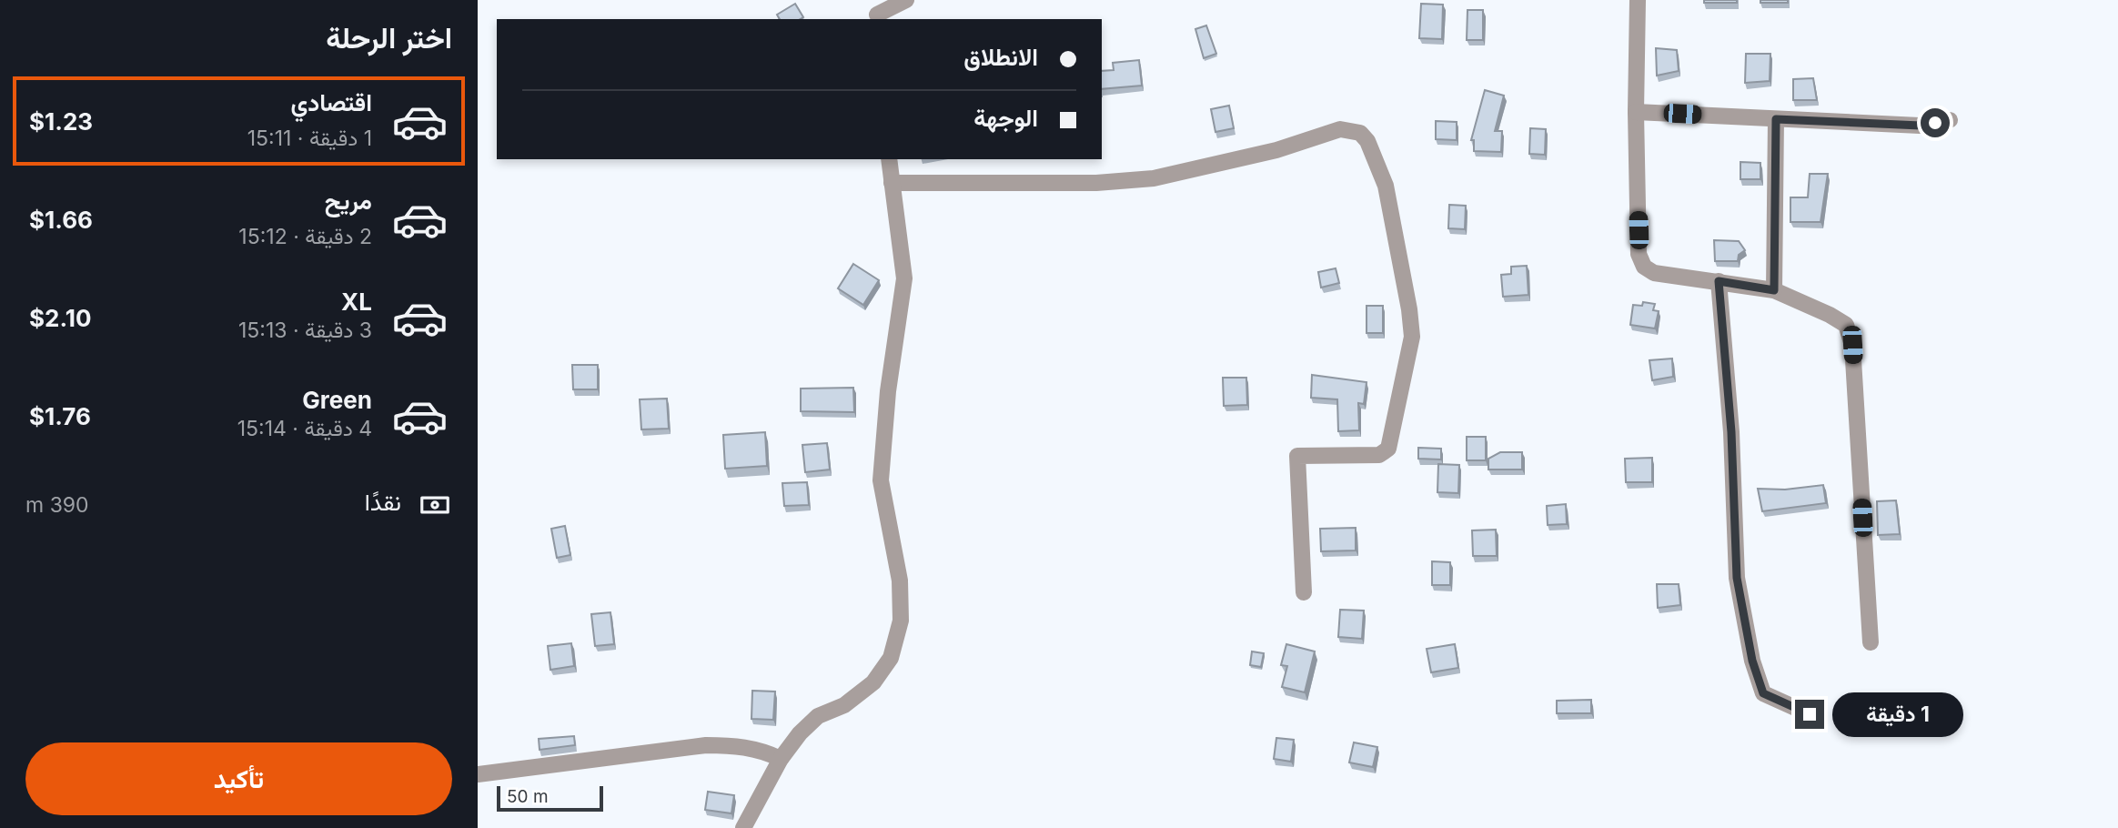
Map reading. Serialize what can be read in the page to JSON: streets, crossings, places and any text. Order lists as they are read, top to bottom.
{
  "scale_bar": "50 m",
  "page": {
    "heading": "اختر الرحلة",
    "banner": ["الانطلاق", "الوجهة"],
    "list": [
      {
        "name": "اقتصادي",
        "note": "1 دقيقة · 15:11",
        "value": "$1.23"
      },
      {
        "name": "مريح",
        "note": "2 دقيقة · 15:12",
        "value": "$1.66"
      },
      {
        "name": "XL",
        "note": "3 دقيقة · 15:13",
        "value": "$2.10"
      },
      {
        "name": "Green",
        "note": "4 دقيقة · 15:14",
        "value": "$1.76"
      }
    ],
    "pay": ["نقدًا", "390 m"],
    "bubble": "1 دقيقة",
    "buttons": "تأكيد",
    "scale": "50 m"
  }
}
